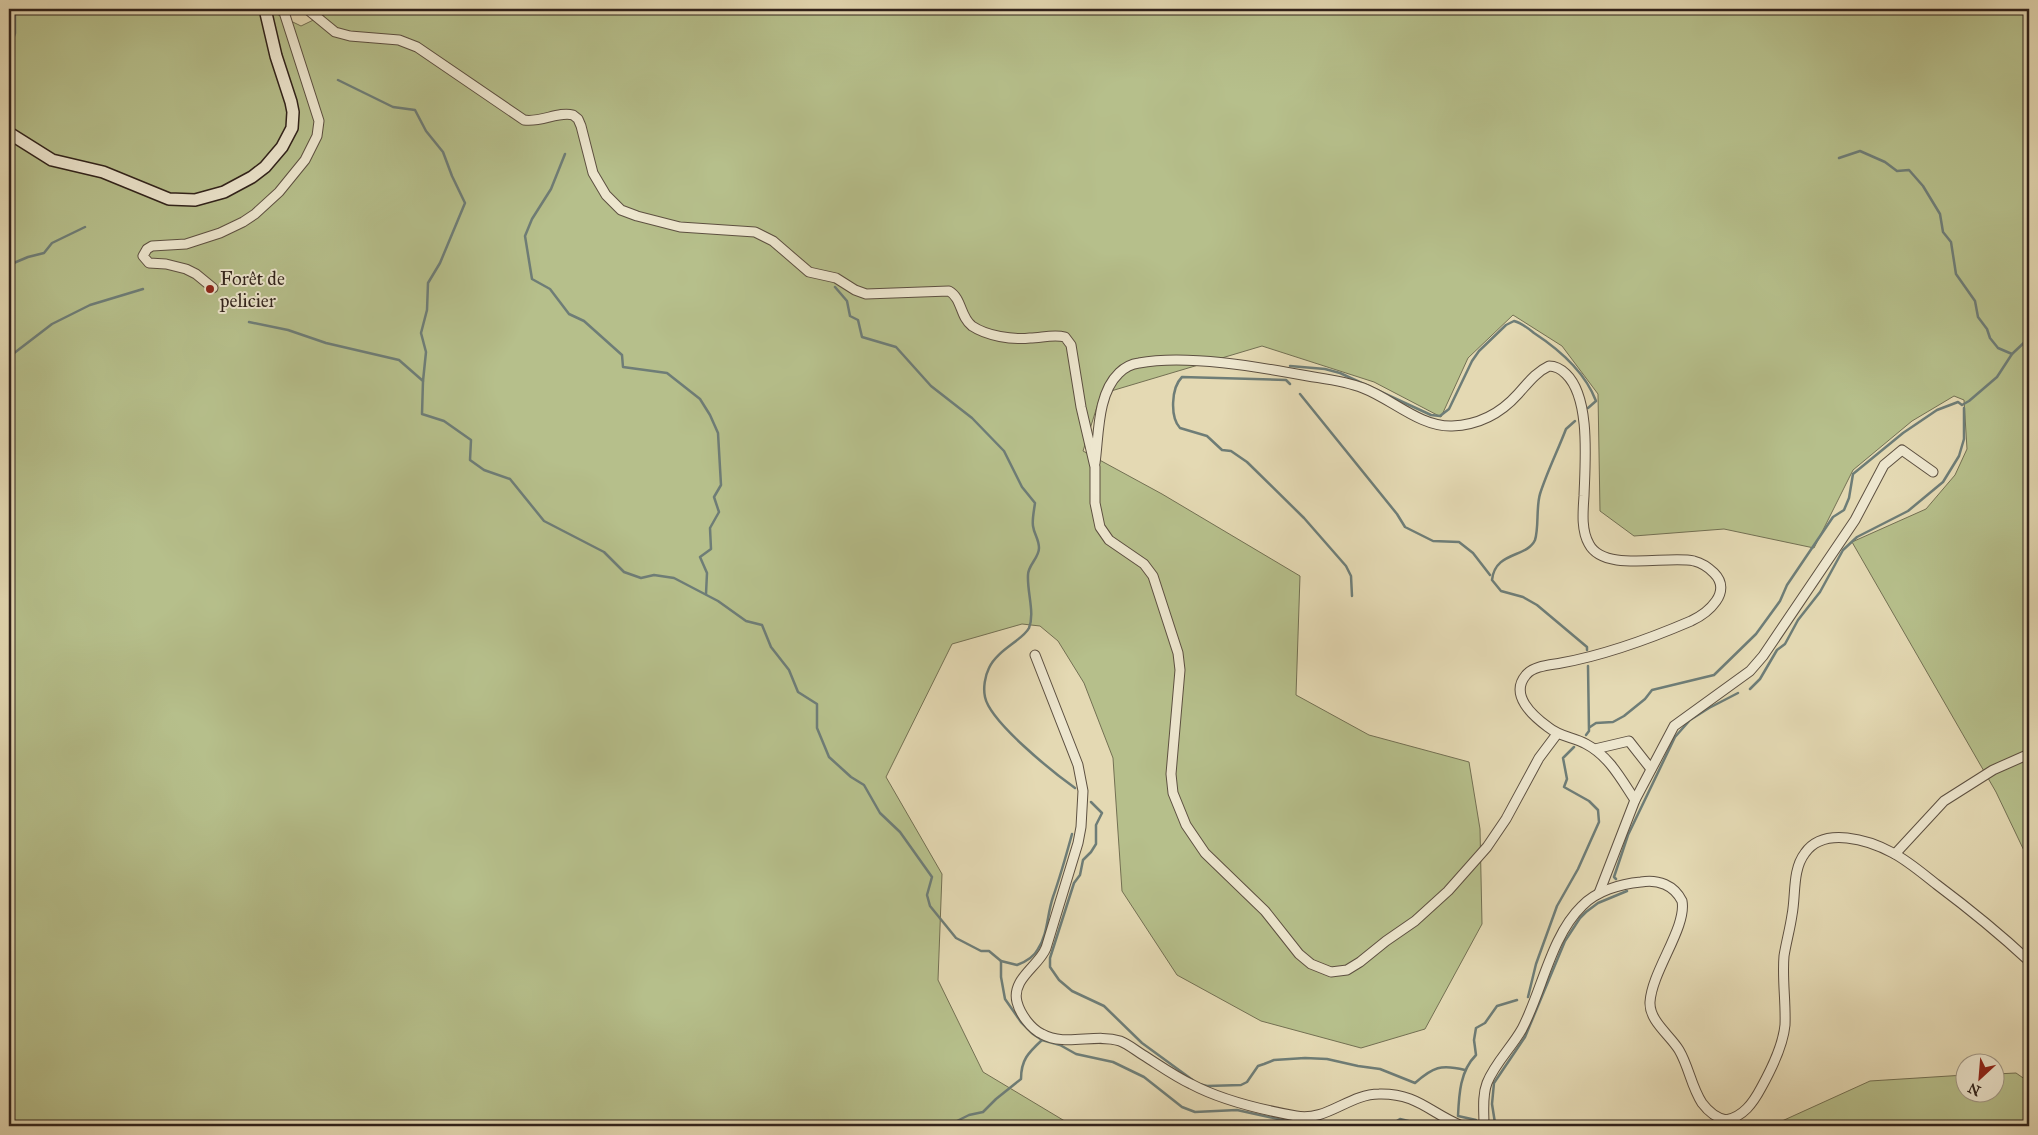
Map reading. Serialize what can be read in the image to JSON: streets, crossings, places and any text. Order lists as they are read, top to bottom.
{
  "places": ["Forêt de pelicier"],
  "north": "bottom left"
}
